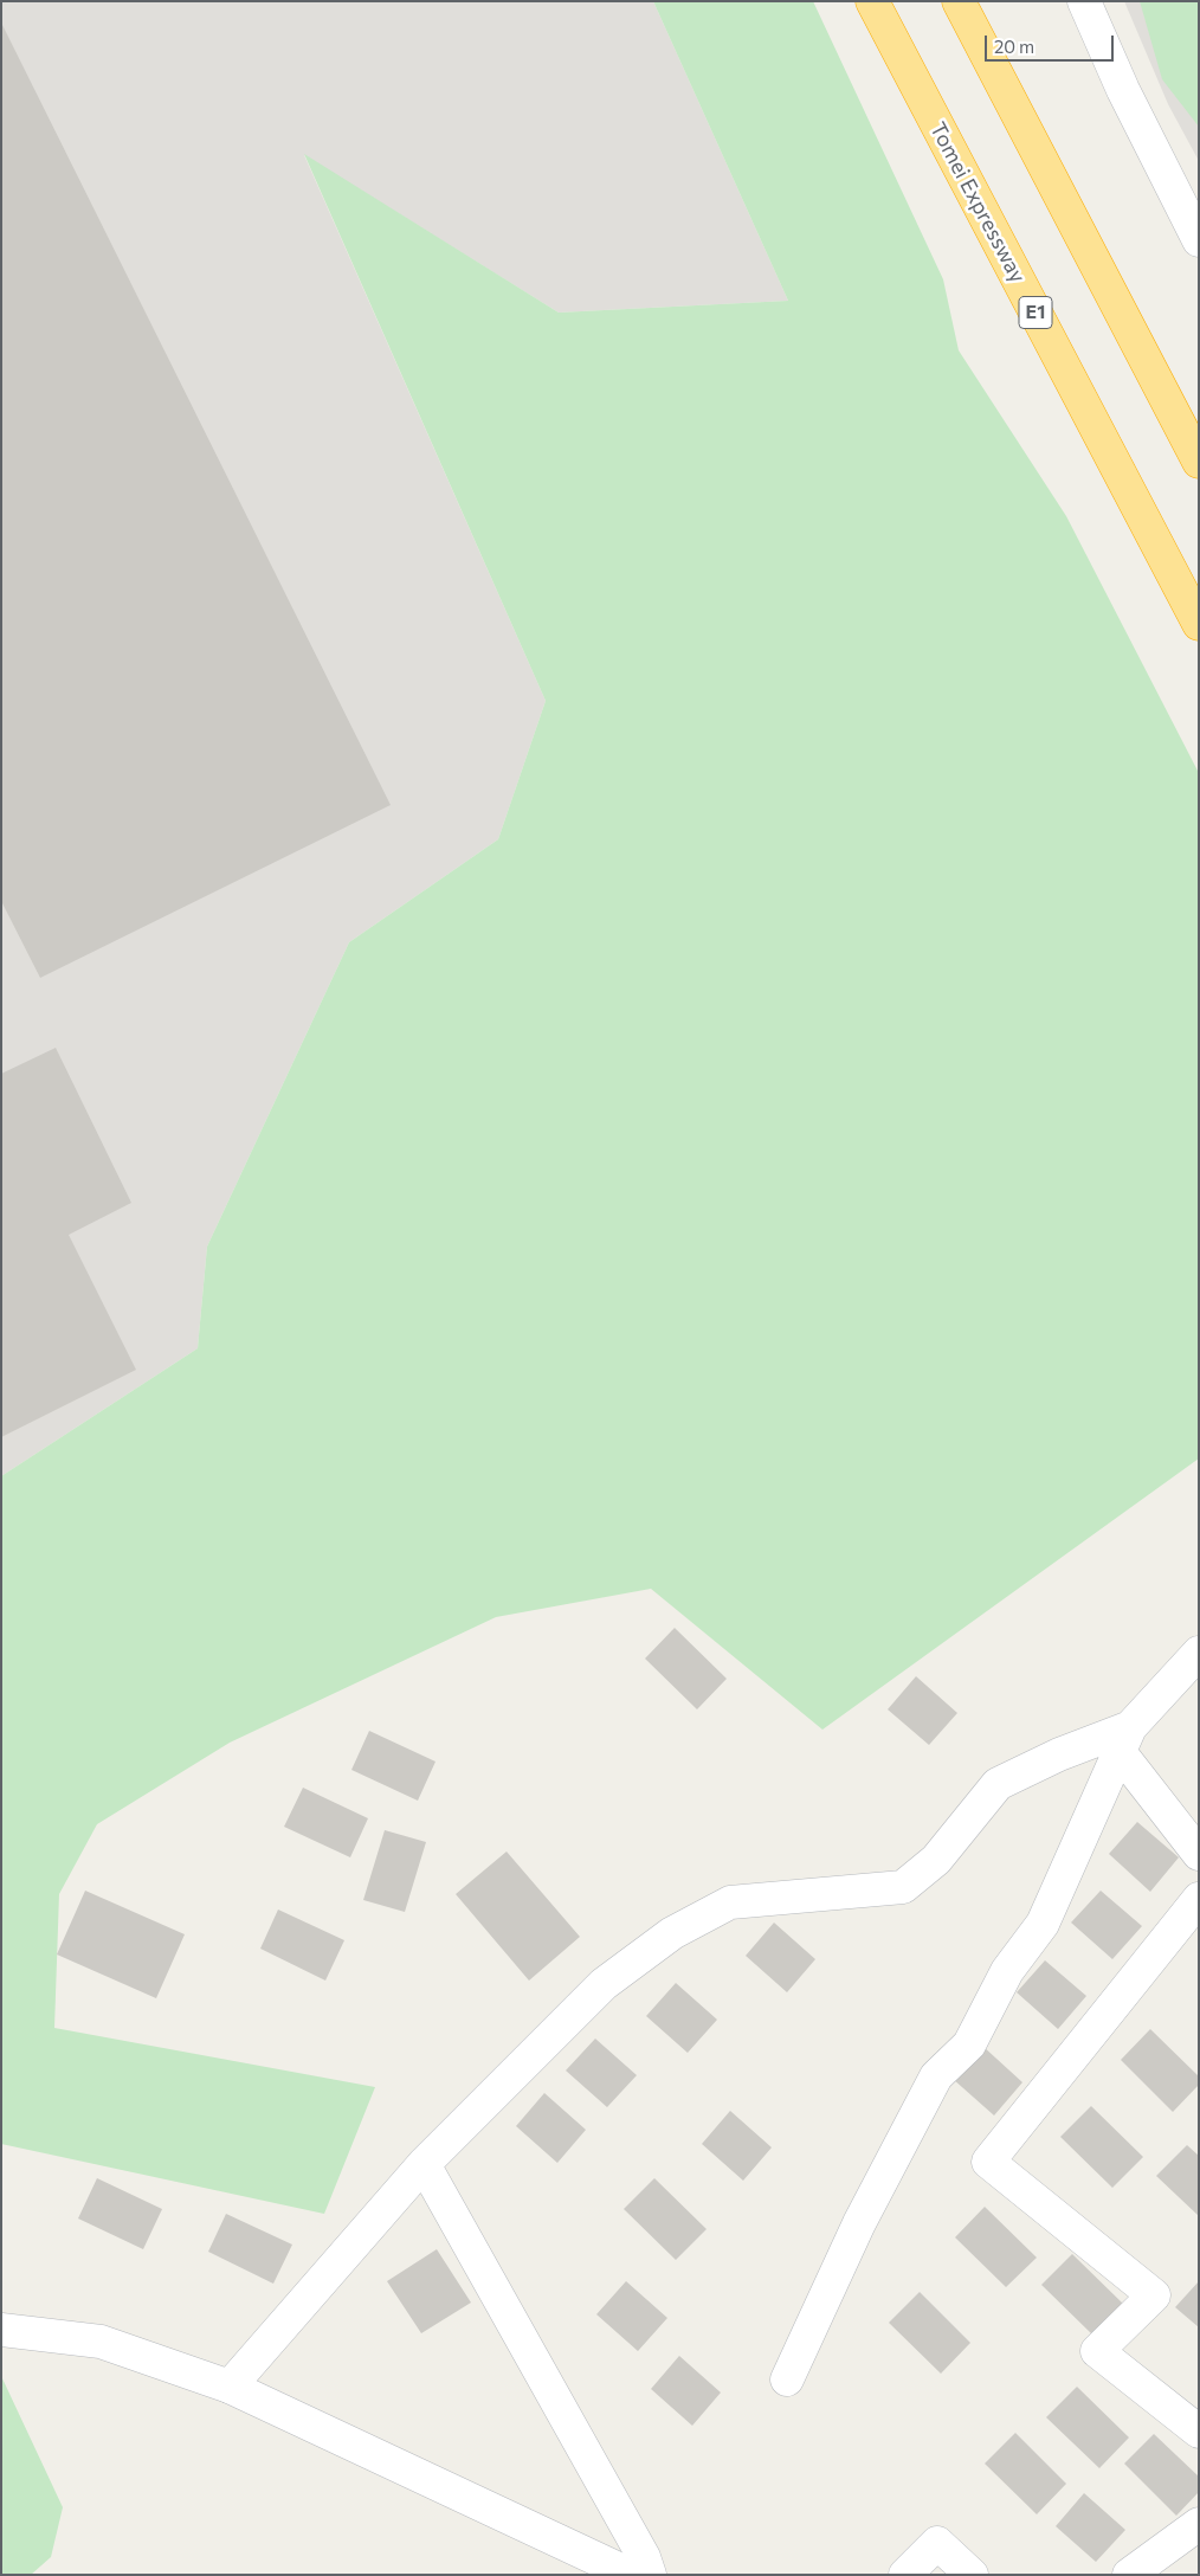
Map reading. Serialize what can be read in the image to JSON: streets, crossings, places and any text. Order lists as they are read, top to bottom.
{
  "streets": {
    "highway": ["Tomei Expressway", "E1"]
  },
  "scale_bar": "20 m"
}
